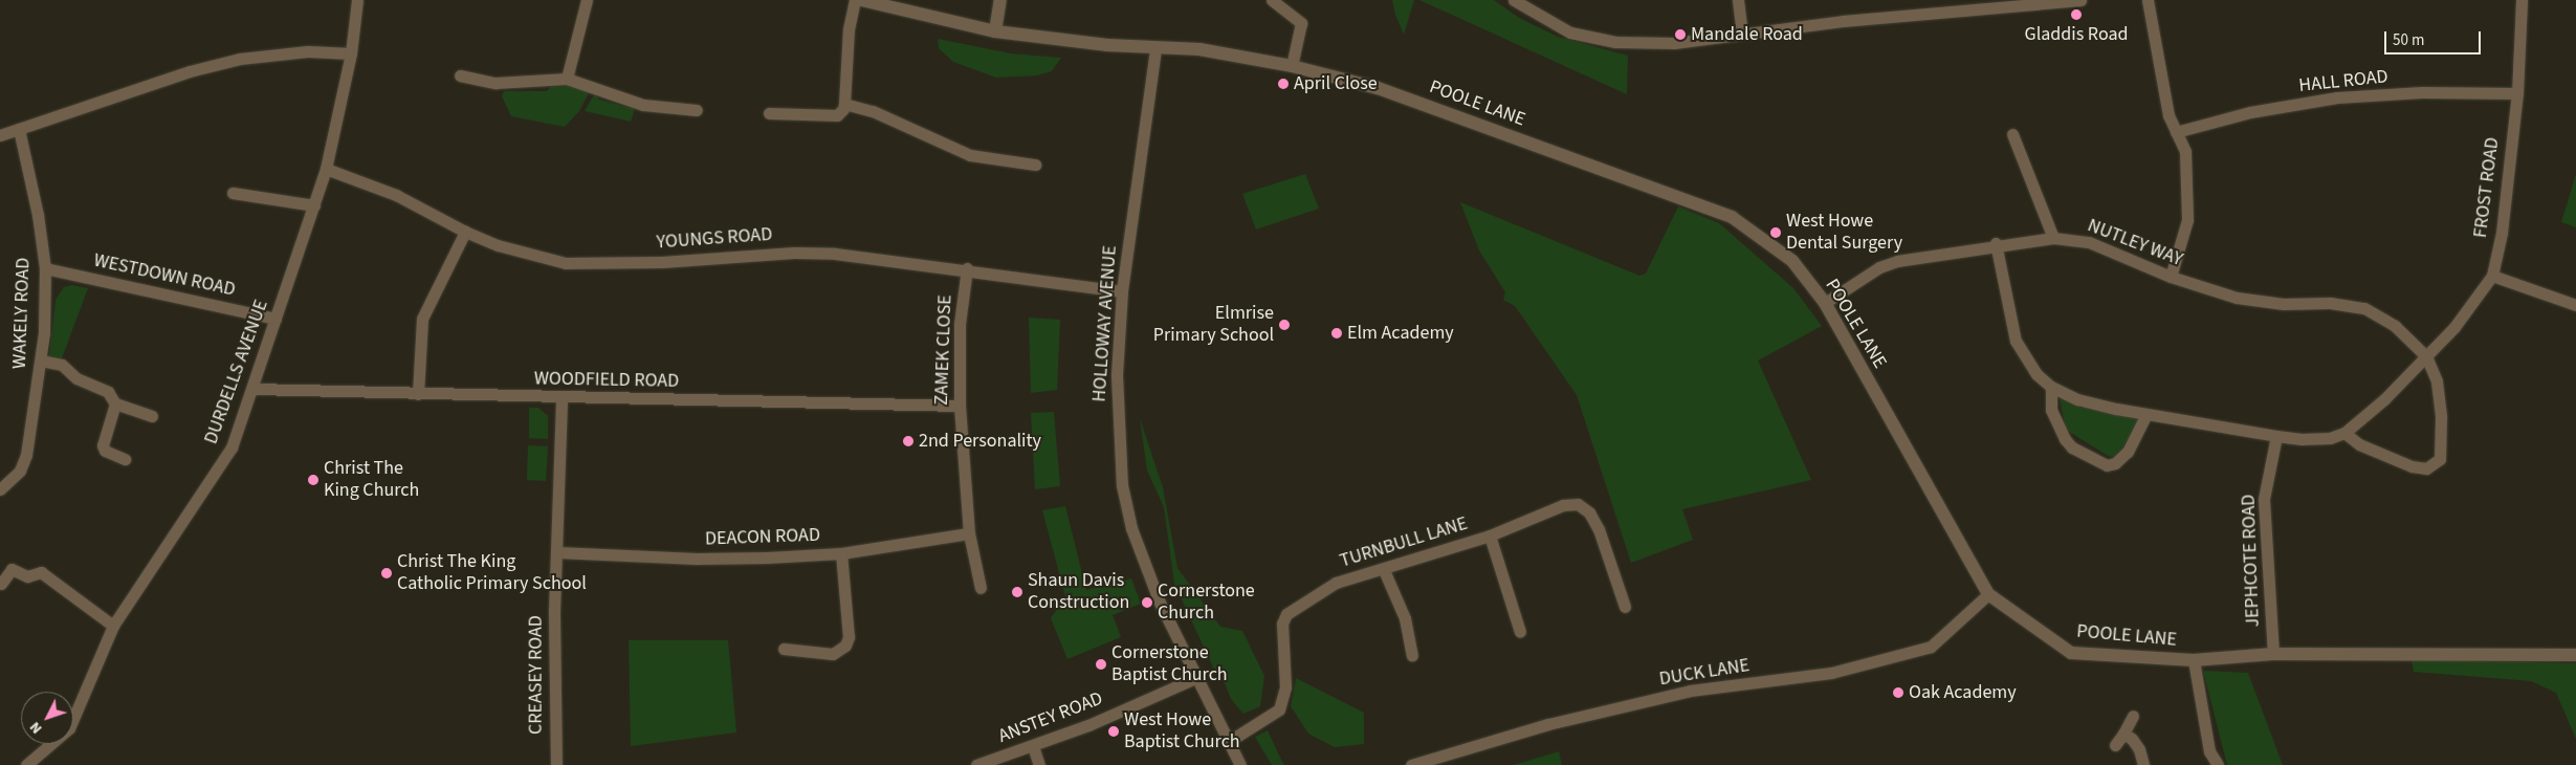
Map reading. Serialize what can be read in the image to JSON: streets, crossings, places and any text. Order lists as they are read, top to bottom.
{
  "streets": {
    "street": [
      "HALL ROAD",
      "POOLE LANE",
      "FROST ROAD",
      "YOUNGS ROAD",
      "NUTLEY WAY",
      "WESTDOWN ROAD",
      "WAKELY ROAD",
      "HOLLOWAY AVENUE",
      "ZAMEK CLOSE",
      "DURDELLS AVENUE",
      "WOODFIELD ROAD",
      "DEACON ROAD",
      "TURNBULL LANE",
      "JEPHCOTE ROAD",
      "DUCK LANE",
      "CREASEY ROAD",
      "ANSTEY ROAD"
    ]
  },
  "crossings": [
    ["HALL ROAD", "FROST ROAD"],
    ["POOLE LANE", "NUTLEY WAY"],
    ["POOLE LANE", "HOLLOWAY AVENUE"],
    ["POOLE LANE", "JEPHCOTE ROAD"],
    ["POOLE LANE", "DUCK LANE"],
    ["FROST ROAD", "NUTLEY WAY"],
    ["FROST ROAD", "JEPHCOTE ROAD"],
    ["YOUNGS ROAD", "HOLLOWAY AVENUE"],
    ["YOUNGS ROAD", "ZAMEK CLOSE"],
    ["YOUNGS ROAD", "DURDELLS AVENUE"],
    ["WESTDOWN ROAD", "WAKELY ROAD"],
    ["WESTDOWN ROAD", "DURDELLS AVENUE"],
    ["HOLLOWAY AVENUE", "TURNBULL LANE"],
    ["HOLLOWAY AVENUE", "ANSTEY ROAD"],
    ["ZAMEK CLOSE", "WOODFIELD ROAD"],
    ["ZAMEK CLOSE", "DEACON ROAD"],
    ["DURDELLS AVENUE", "WOODFIELD ROAD"],
    ["WOODFIELD ROAD", "CREASEY ROAD"],
    ["DEACON ROAD", "CREASEY ROAD"]
  ],
  "places": [
    "Gladdis Road",
    "Mandale Road",
    "April Close",
    "West Howe Dental Surgery",
    "Elmrise Primary School",
    "Elm Academy",
    "2nd Personality",
    "Christ The King Church",
    "Christ The King Catholic Primary School",
    "Shaun Davis Construction",
    "Cornerstone Church",
    "Cornerstone Baptist Church",
    "Oak Academy",
    "West Howe Baptist Church"
  ],
  "scale_bar": "50 m",
  "north": "bottom left"
}
